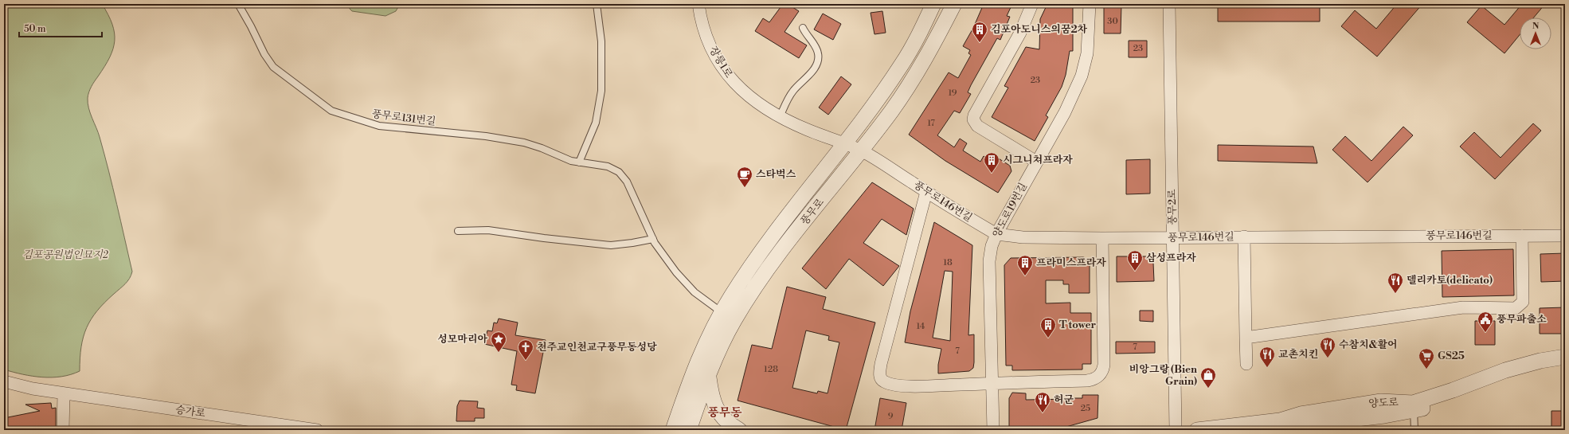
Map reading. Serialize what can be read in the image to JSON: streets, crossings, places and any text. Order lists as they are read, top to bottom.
{
  "streets": {
    "street": [
      "장릉1로",
      "풍무로146번길",
      "풍무2로",
      "양도로19번길",
      "풍무로",
      "양도로",
      "승가로"
    ],
    "lane": ["풍무로131번길"]
  },
  "crossings": [
    ["장릉1로", "풍무로146번길"],
    ["장릉1로", "풍무로"],
    ["풍무로131번길", "풍무로"],
    ["풍무로146번길", "풍무2로"],
    ["풍무로146번길", "양도로19번길"],
    ["풍무로146번길", "풍무로"]
  ],
  "districts": ["풍무동"],
  "parks": ["김포공원법인묘지2"],
  "places": {
    "building": [
      "김포아도니스의꿈2차",
      "시그니쳐프라자",
      "삼성프라자",
      "프라미스프라자",
      "T tower"
    ],
    "cafe": ["스타벅스"],
    "restaurant": [
      "델리카토(delicato)",
      "수참치&활어",
      "교촌치킨",
      "허군"
    ],
    "public building": ["풍무파출소"],
    "place": ["성모마리아"],
    "church": ["천주교인천교구풍무동성당"],
    "supermarket": ["GS25"],
    "shop": ["비앙그랑 (Bien Grain)"]
  },
  "house_numbers": [
    "30",
    "23",
    "23",
    "19",
    "17",
    "18",
    "14",
    "7",
    "7",
    "128",
    "25",
    "9"
  ],
  "scale_bar": "50 m",
  "north": "top"
}
